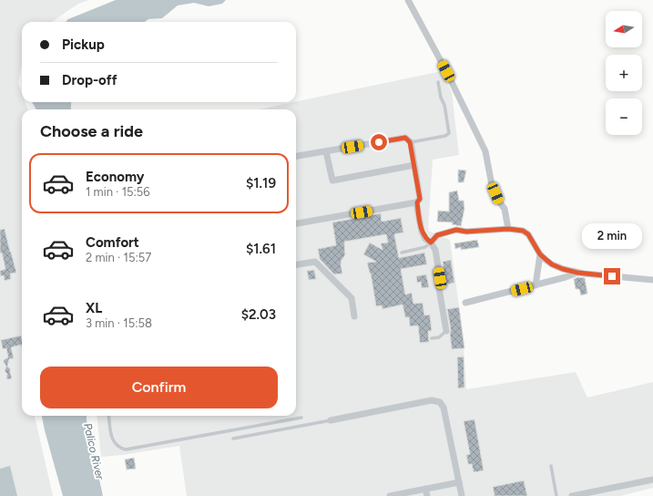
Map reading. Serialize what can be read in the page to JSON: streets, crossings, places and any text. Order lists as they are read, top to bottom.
{
  "water": ["Palico River"],
  "north": "left",
  "page": {
    "map_buttons": ["+", "−"],
    "banner": ["Pickup", "Drop-off"],
    "heading": "Choose a ride",
    "list": [
      {
        "name": "Economy",
        "note": "1 min · 15:56",
        "value": "$1.19"
      },
      {
        "name": "Comfort",
        "note": "2 min · 15:57",
        "value": "$1.61"
      },
      {
        "name": "XL",
        "note": "3 min · 15:58",
        "value": "$2.03"
      }
    ],
    "bubble": "2 min",
    "buttons": "Confirm"
  }
}
